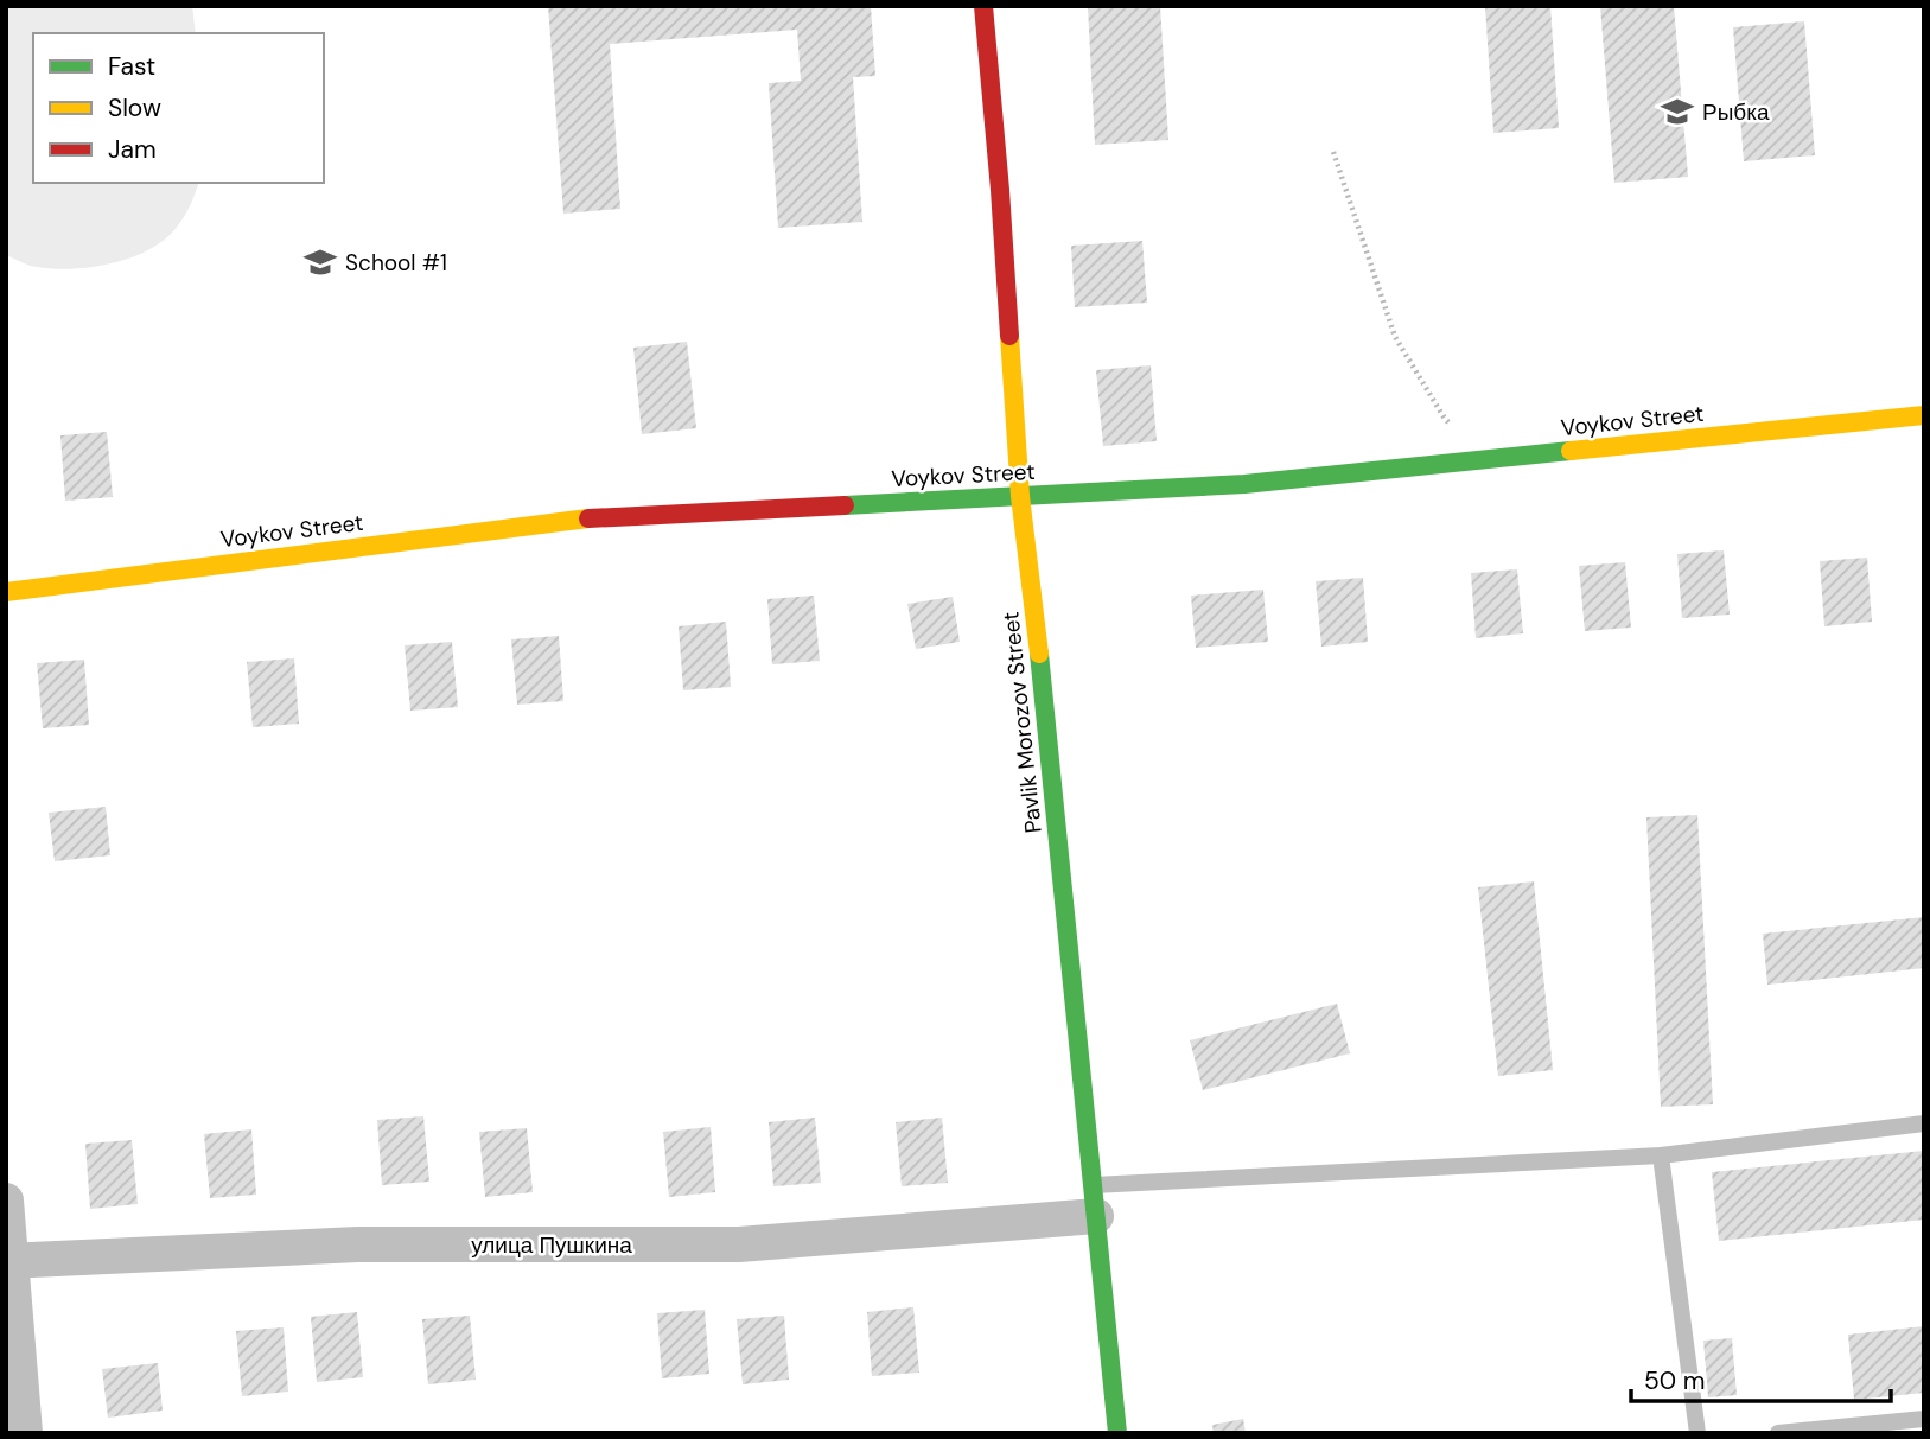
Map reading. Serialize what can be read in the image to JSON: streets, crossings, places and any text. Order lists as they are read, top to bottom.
{
  "streets": {
    "street": ["Voykov Street", "Pavlik Morozov Street", "улица Пушкина"]
  },
  "crossings": [
    ["Voykov Street", "Pavlik Morozov Street"],
    ["Pavlik Morozov Street", "улица Пушкина"]
  ],
  "places": {
    "school or university": ["Рыбка", "School #1"]
  },
  "legend": ["Fast", "Slow", "Jam"],
  "scale_bar": "50 m"
}
